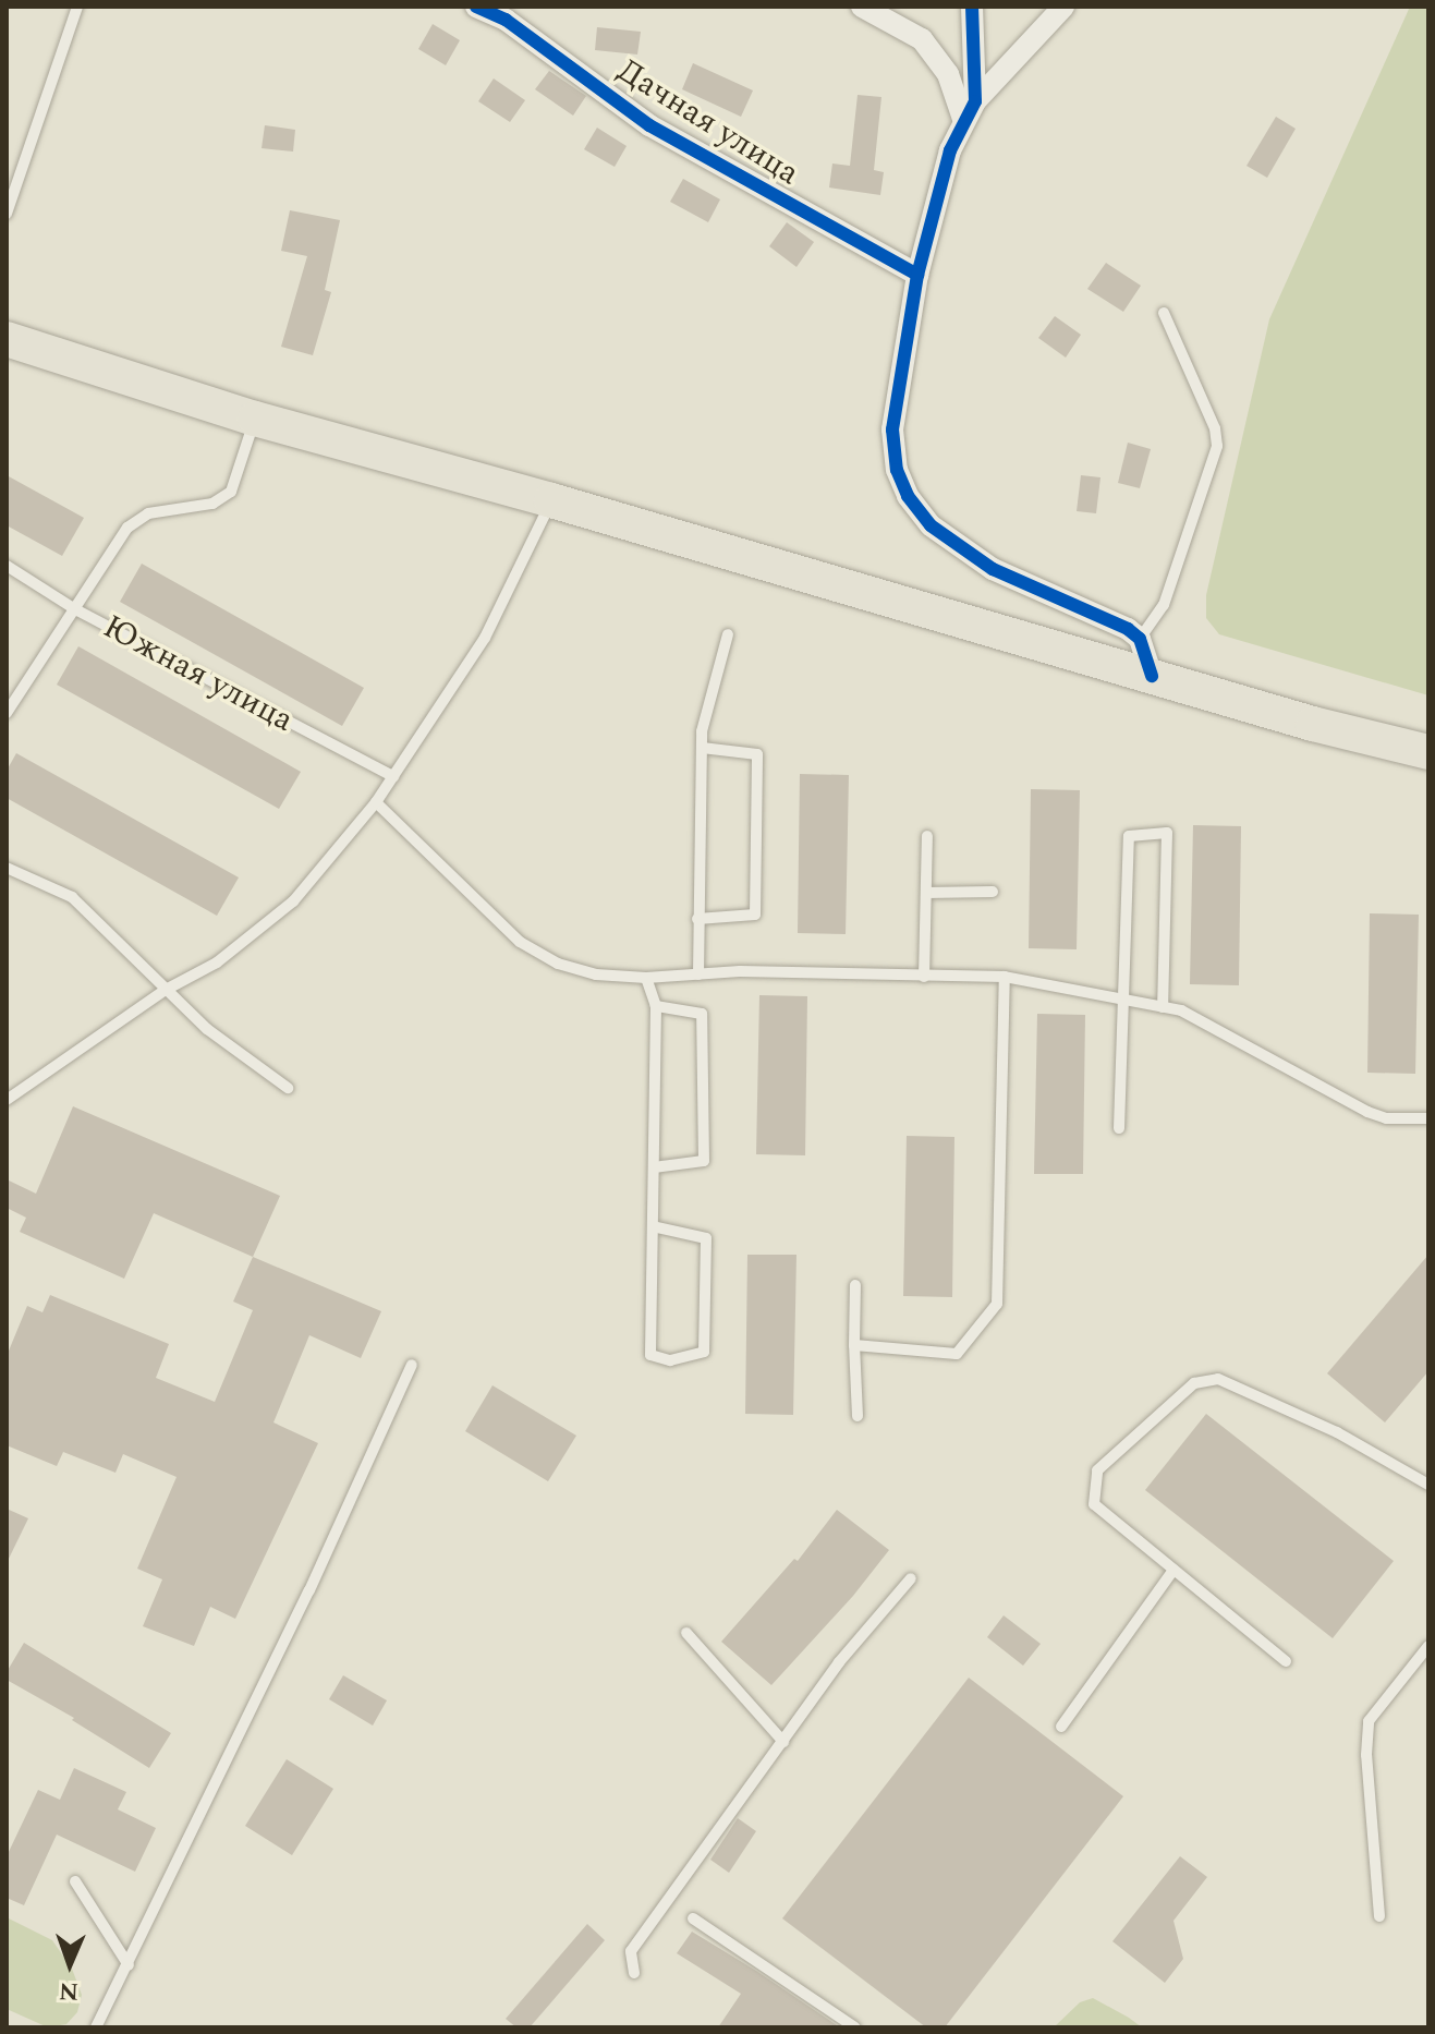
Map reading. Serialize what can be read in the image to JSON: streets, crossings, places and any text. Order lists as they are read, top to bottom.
{
  "streets": {
    "street": ["Дачная улица"],
    "lane": ["Южная улица"]
  },
  "north": "bottom"
}
